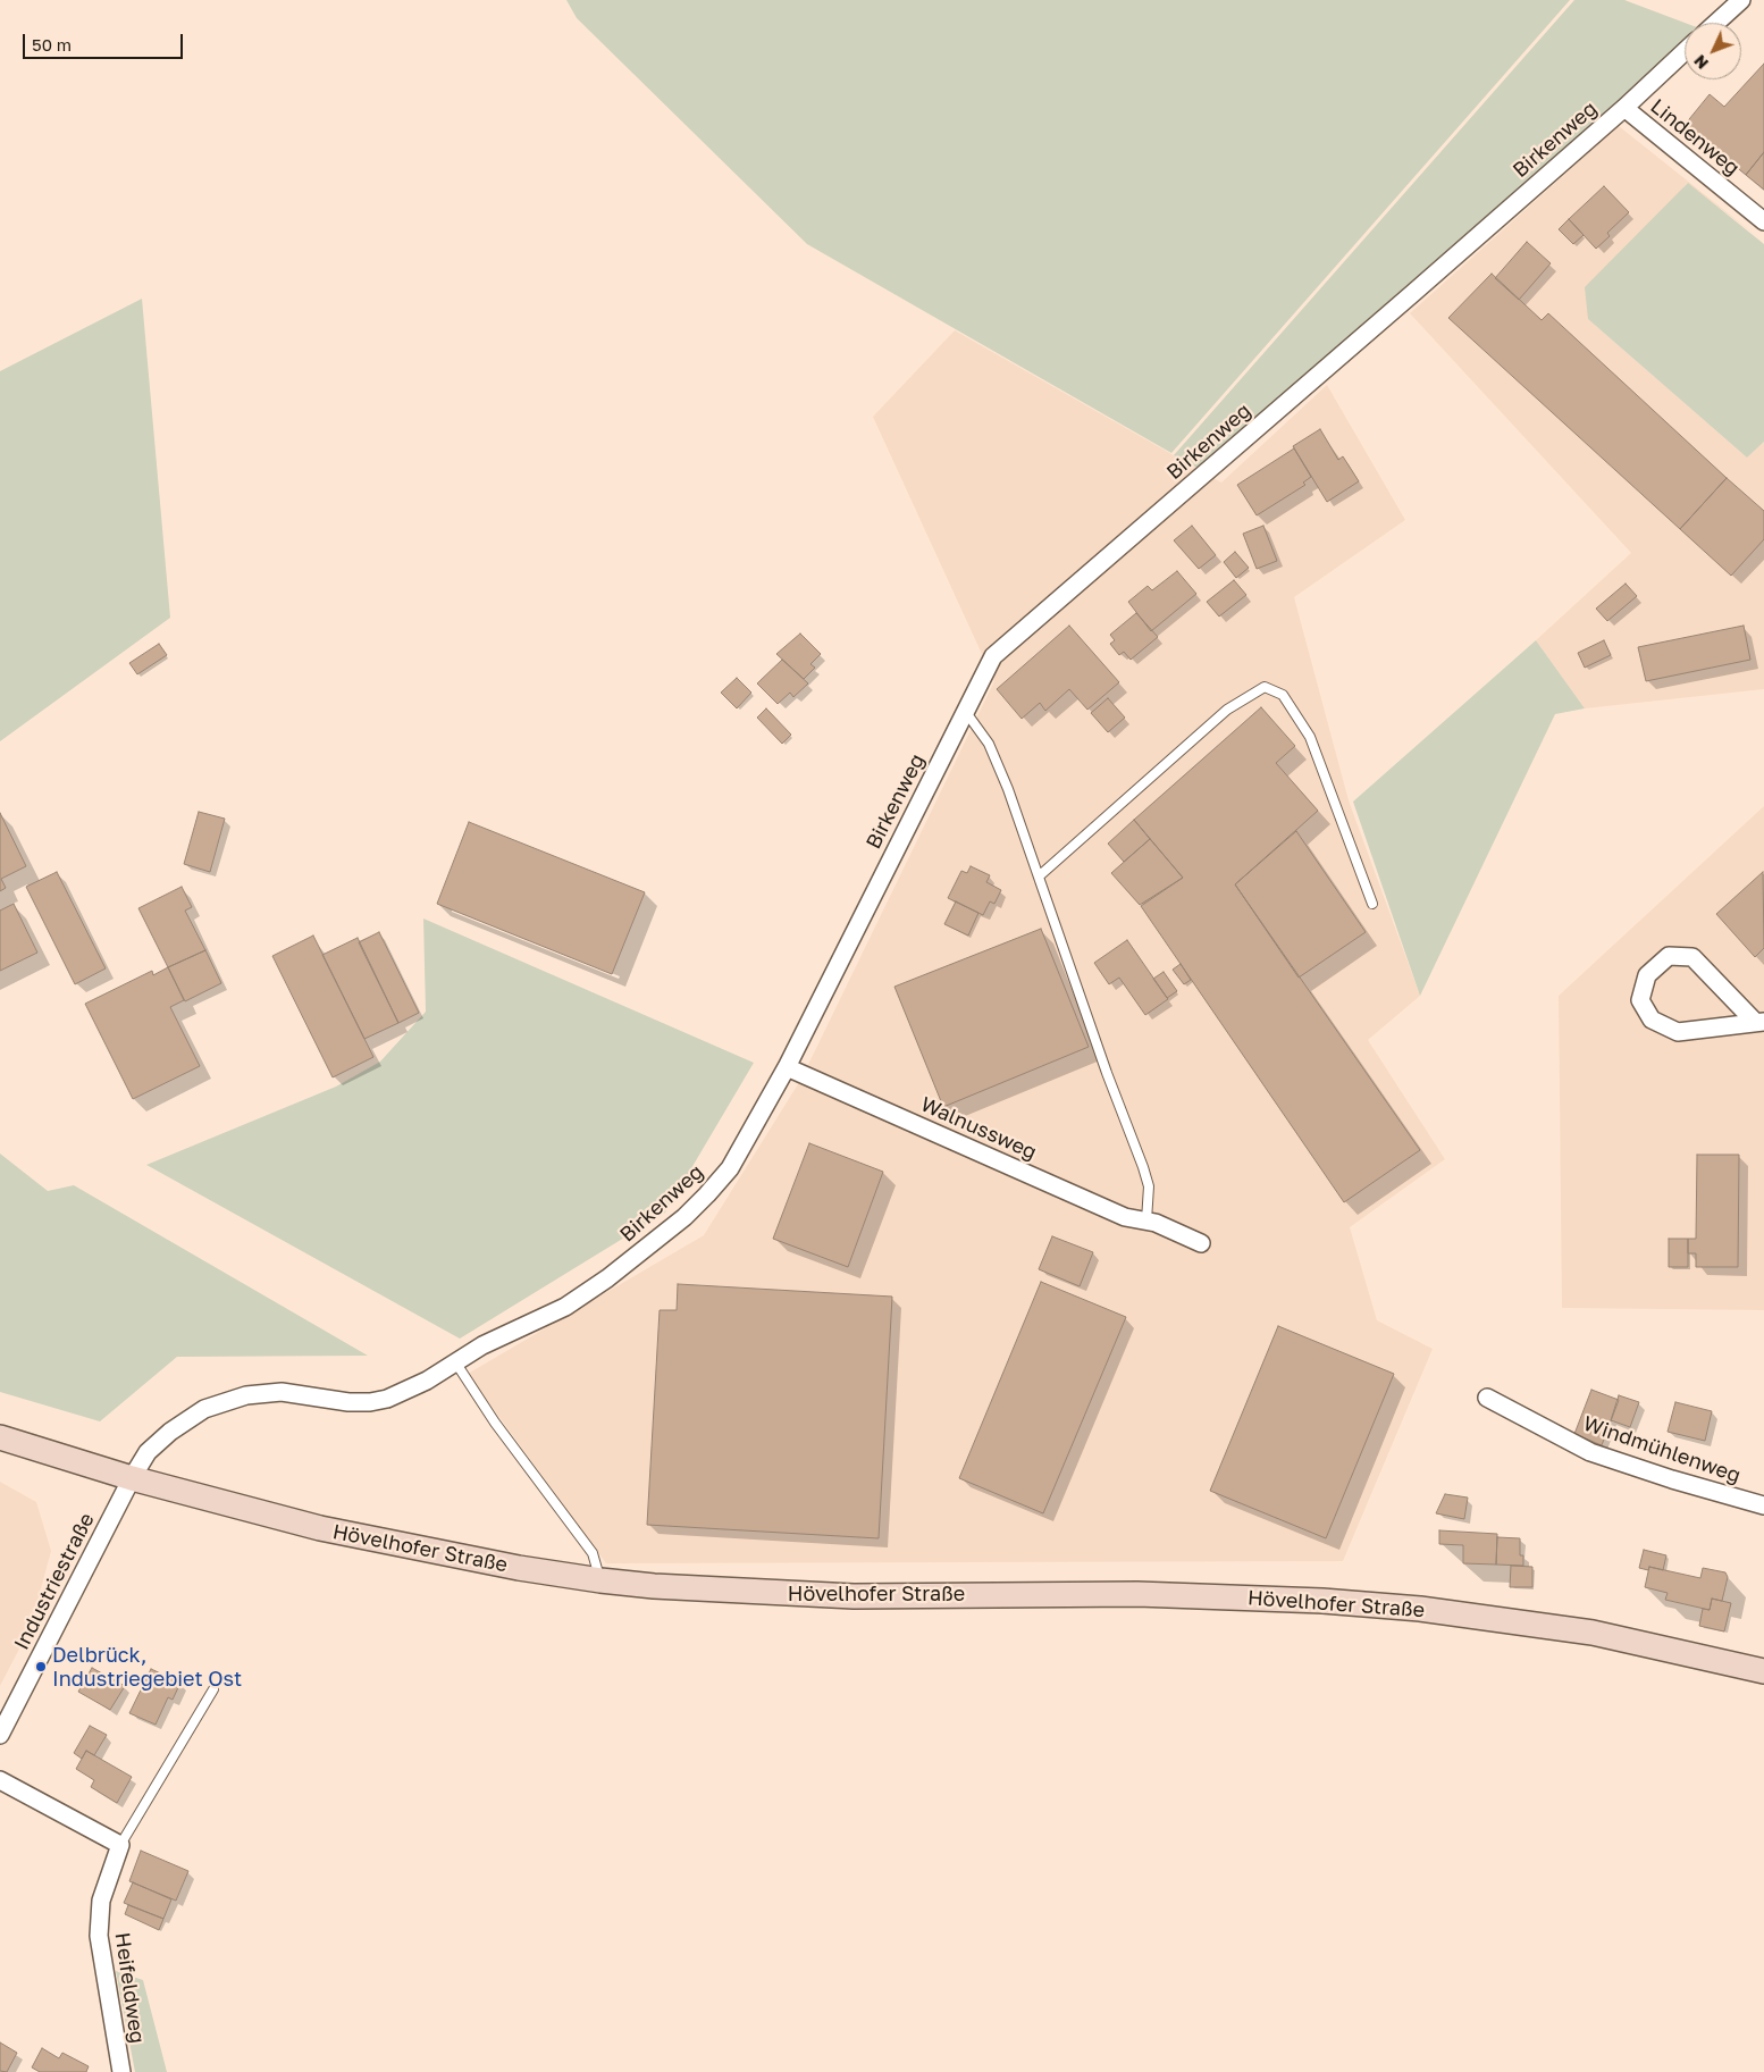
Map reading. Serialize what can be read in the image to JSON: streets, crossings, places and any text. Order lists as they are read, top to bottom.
{
  "streets": {
    "main road": ["Hövelhofer Straße"],
    "street": [
      "Lindenweg",
      "Birkenweg",
      "Walnussweg",
      "Windmühlenweg",
      "Industriestraße",
      "Heifeldweg"
    ]
  },
  "crossings": [
    ["Lindenweg", "Birkenweg"],
    ["Birkenweg", "Walnussweg"],
    ["Birkenweg", "Hövelhofer Straße"],
    ["Birkenweg", "Industriestraße"],
    ["Hövelhofer Straße", "Industriestraße"]
  ],
  "places": ["Delbrück, Industriegebiet Ost"],
  "scale_bar": "50 m",
  "north": "bottom left"
}
